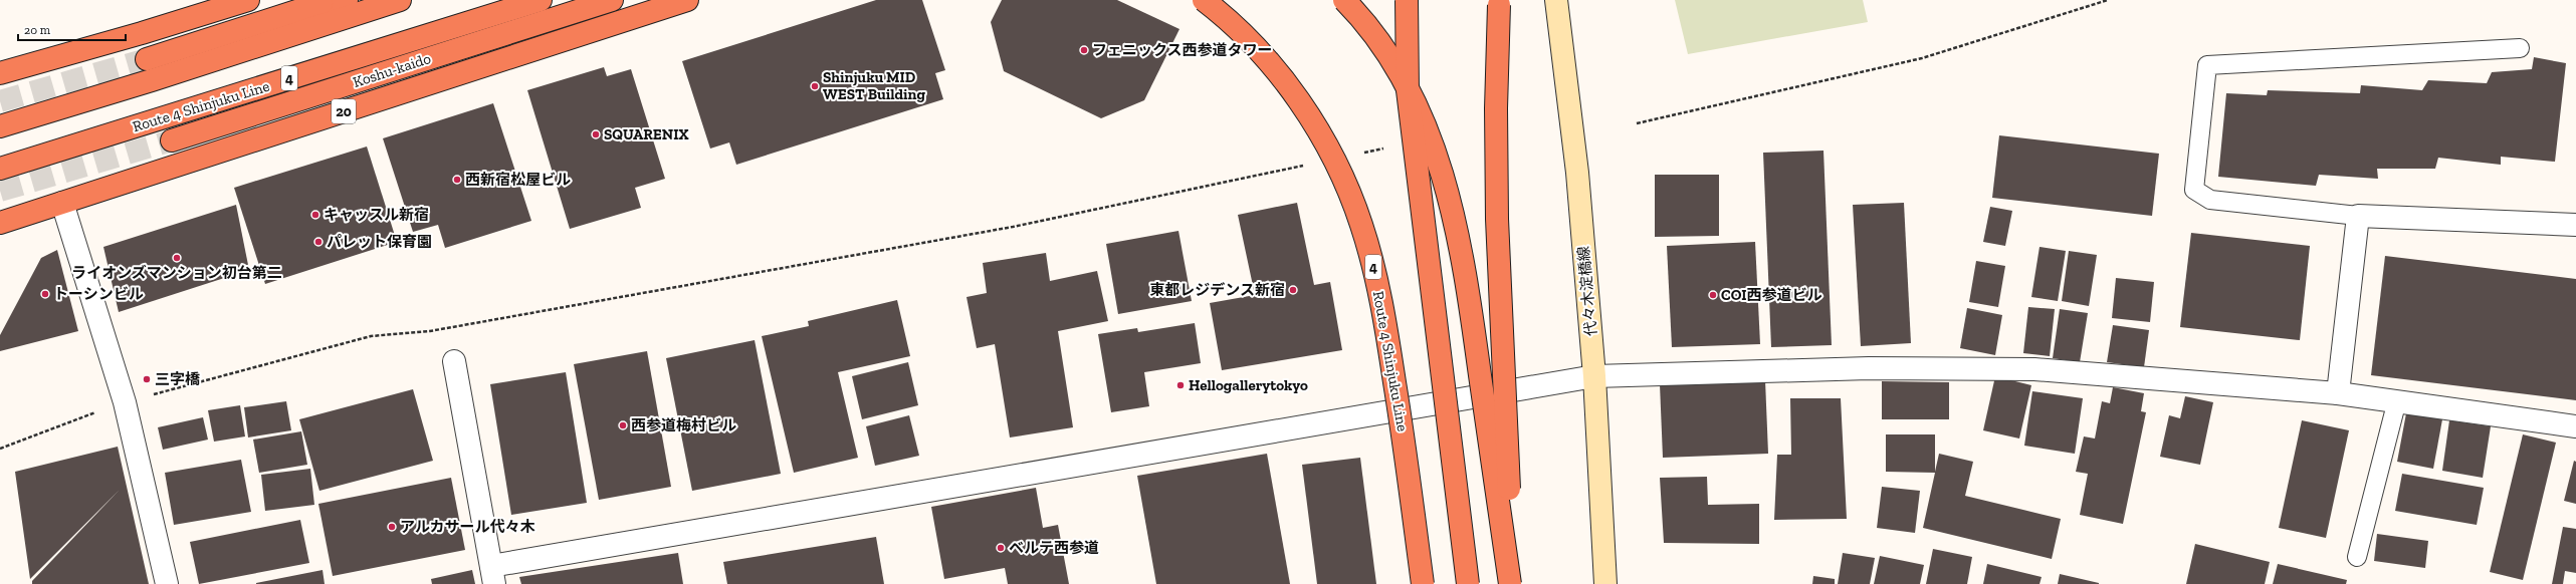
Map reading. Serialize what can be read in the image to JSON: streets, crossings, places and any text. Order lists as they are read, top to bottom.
{
  "streets": {
    "highway": [
      "Koshu-kaido",
      "4",
      "Route 4 Shinjuku Line",
      "20"
    ],
    "street": ["代々木淀橋線"]
  },
  "places": [
    "フェニックス西参道タワー",
    "Shinjuku MID WEST Building",
    "SQUARENIX",
    "西新宿松屋ビル",
    "キャッスル新宿",
    "パレット保育園",
    "ライオンズマンション初台第二",
    "東都レジデンス新宿",
    "トーシンビル",
    "COI西参道ビル",
    "三字橋",
    "Hellogallerytokyo",
    "西参道梅村ビル",
    "アルカサール代々木",
    "ベルテ西参道"
  ],
  "scale_bar": "20 m"
}
